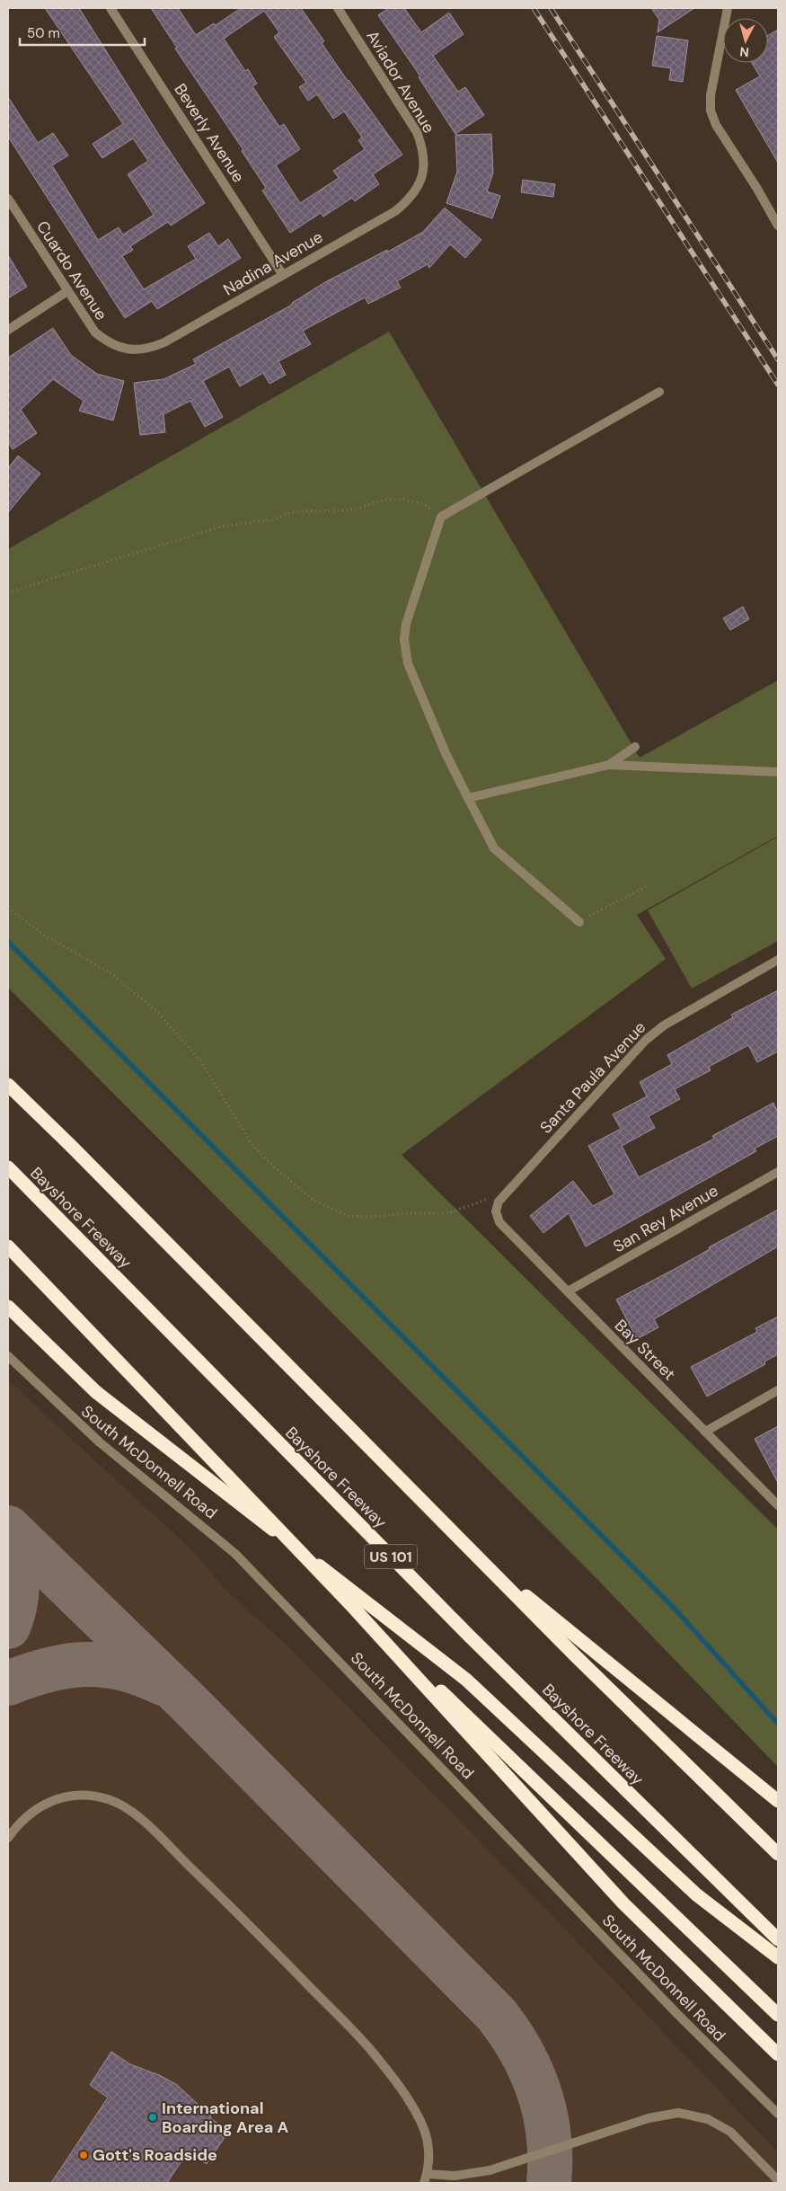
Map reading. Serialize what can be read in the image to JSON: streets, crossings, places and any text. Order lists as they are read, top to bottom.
{
  "streets": {
    "highway": ["Bayshore Freeway", "US 101"],
    "street": [
      "Aviador Avenue",
      "Beverly Avenue",
      "Nadina Avenue",
      "Cuardo Avenue",
      "Santa Paula Avenue",
      "San Rey Avenue",
      "Bay Street",
      "South McDonnell Road"
    ]
  },
  "crossings": [
    ["Aviador Avenue", "Nadina Avenue"],
    ["Beverly Avenue", "Nadina Avenue"],
    ["Nadina Avenue", "Cuardo Avenue"],
    ["Santa Paula Avenue", "Bay Street"],
    ["San Rey Avenue", "Bay Street"]
  ],
  "places": ["International Boarding Area A", "Gott's Roadside"],
  "scale_bar": "50 m",
  "north": "bottom"
}
